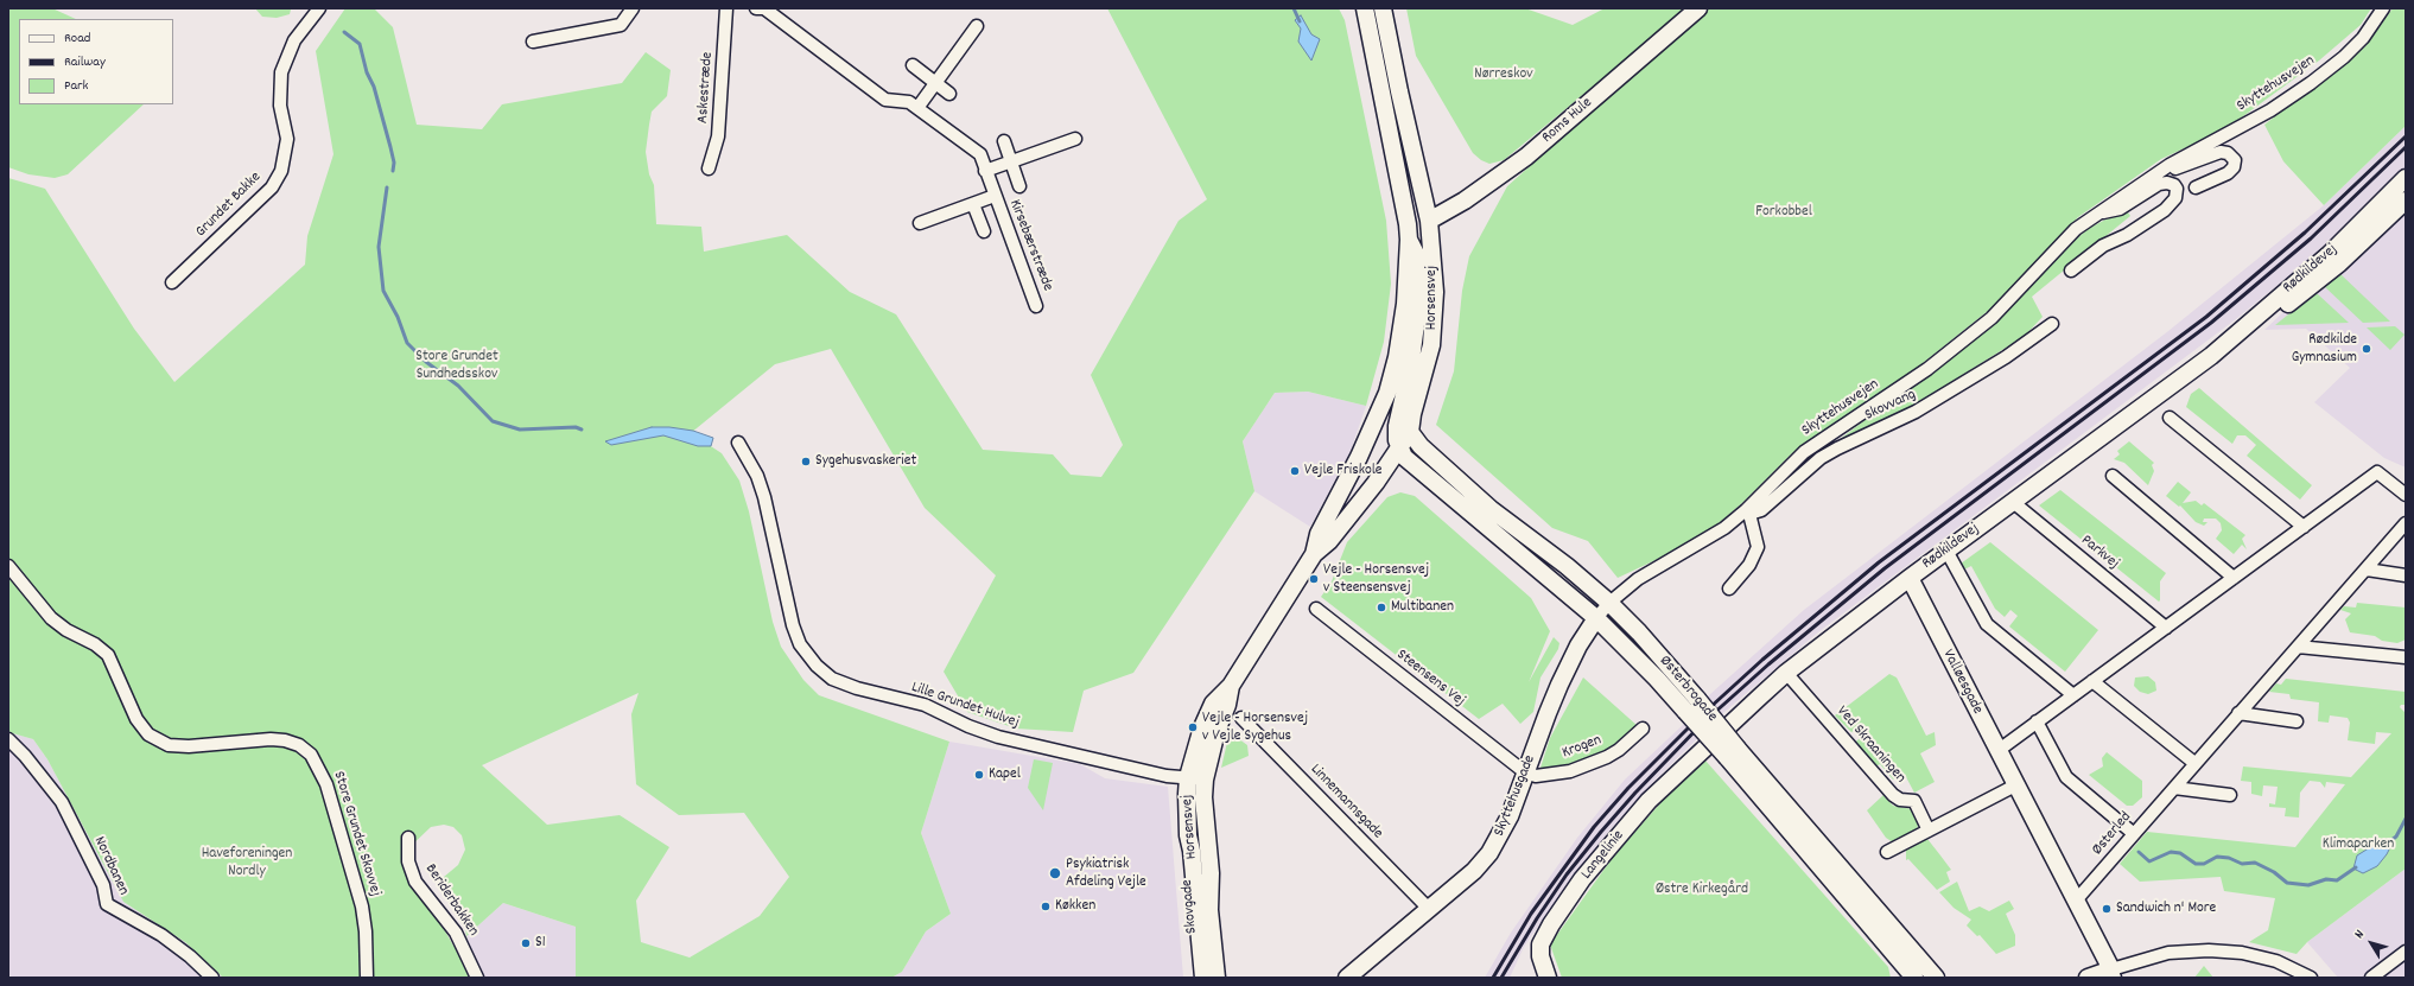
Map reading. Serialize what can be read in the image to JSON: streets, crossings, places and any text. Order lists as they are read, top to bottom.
{
  "streets": {
    "main road": [
      "Roms Hule",
      "Rødkildevej",
      "Horsensvej",
      "Valløesgade",
      "Østerbrogade",
      "Skyttehusgade",
      "Langelinie",
      "Skovgade"
    ],
    "street": [
      "Skyttehusvejen",
      "Askestræde",
      "Grundet Bakke",
      "Kirsebærstræde",
      "Skovvang",
      "Parkvej",
      "Steensens Vej",
      "Lille Grundet Hulvej",
      "Ved Skraaningen",
      "Krogen",
      "Linnemannsgade",
      "Store Grundet Skovvej",
      "Østerled",
      "Nordbanen",
      "Beriderbakken"
    ]
  },
  "crossings": [
    ["Skyttehusvejen", "Skovvang"],
    ["Skyttehusvejen", "Østerbrogade"],
    ["Skyttehusvejen", "Skyttehusgade"],
    ["Roms Hule", "Horsensvej"],
    ["Rødkildevej", "Parkvej"],
    ["Rødkildevej", "Valløesgade"],
    ["Rødkildevej", "Ved Skraaningen"],
    ["Rødkildevej", "Langelinie"],
    ["Horsensvej", "Østerbrogade"],
    ["Horsensvej", "Lille Grundet Hulvej"],
    ["Horsensvej", "Skovgade"],
    ["Steensens Vej", "Krogen"],
    ["Steensens Vej", "Skyttehusgade"],
    ["Valløesgade", "Østerled"],
    ["Østerbrogade", "Skyttehusgade"],
    ["Krogen", "Skyttehusgade"],
    ["Skyttehusgade", "Linnemannsgade"]
  ],
  "parks": [
    "Nørreskov",
    "Forkobbel",
    "Store Grundet Sundhedsskov",
    "Klimaparken",
    "Haveforeningen Nordly",
    "Østre Kirkegård"
  ],
  "places": [
    "Rødkilde Gymnasium",
    "Sygehusvaskeriet",
    "Vejle Friskole",
    "Vejle - Horsensvej v Steensensvej",
    "Multibanen",
    "Vejle - Horsensvej v Vejle Sygehus",
    "Kapel",
    "Psykiatrisk Afdeling Vejle",
    "Køkken",
    "Sandwich n' More",
    "S1"
  ],
  "legend": ["Road", "Railway", "Park"],
  "north": "top left"
}
